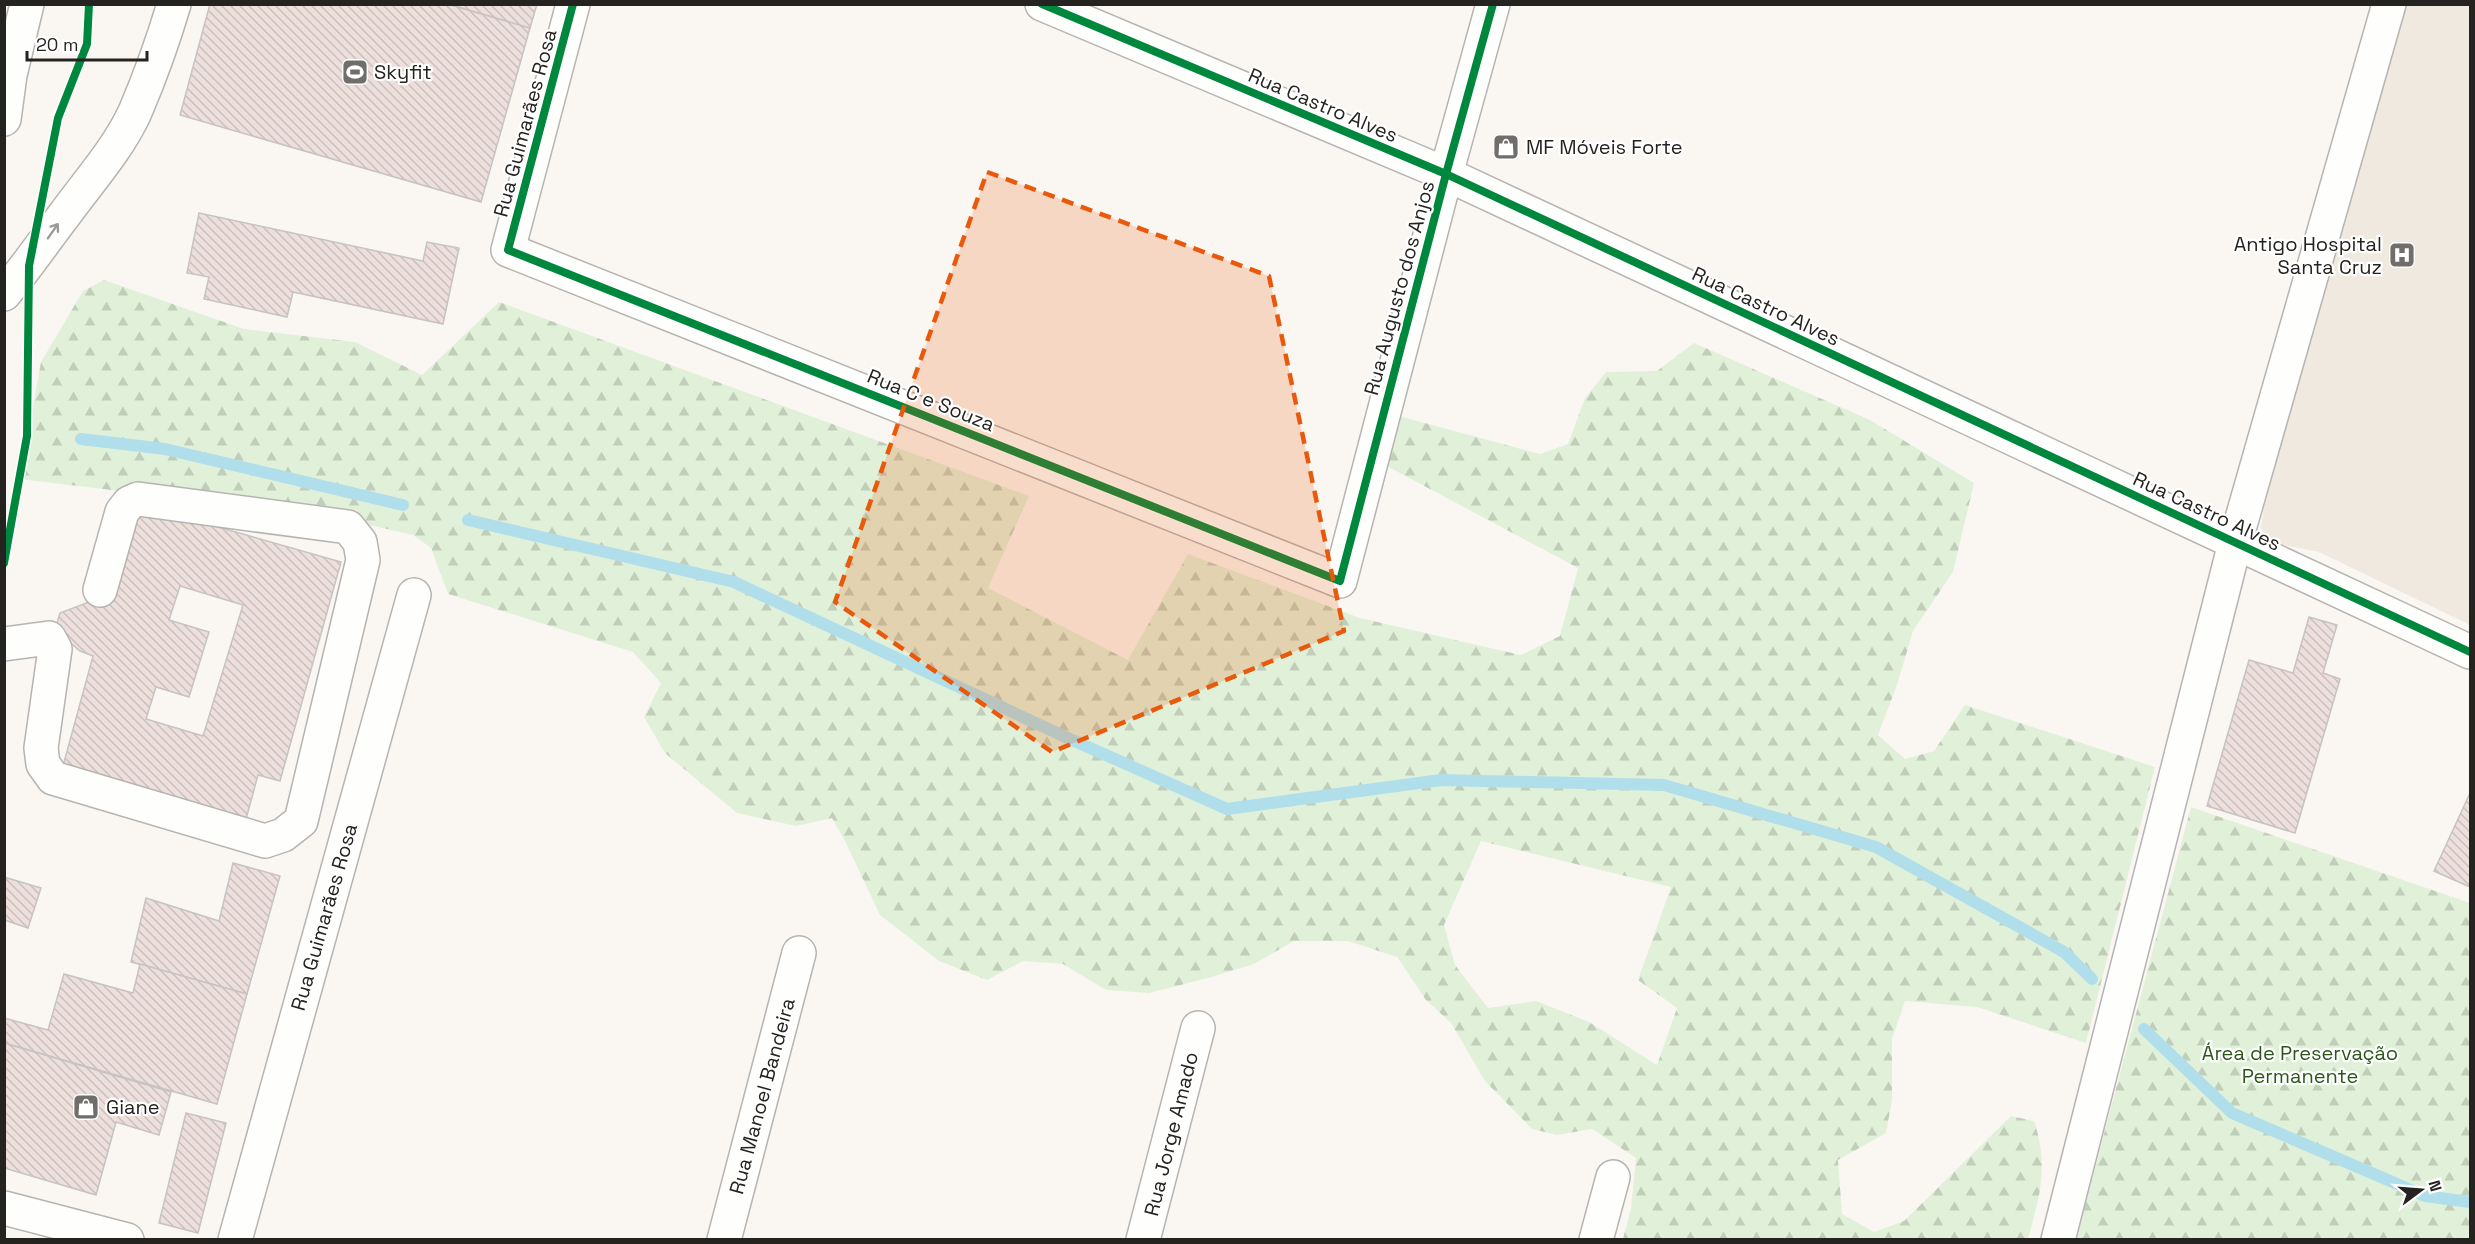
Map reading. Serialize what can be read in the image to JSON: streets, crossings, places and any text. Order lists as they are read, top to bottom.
{
  "streets": {
    "street": [
      "Rua Castro Alves",
      "Rua Guimarães Rosa",
      "Rua Augusto dos Anjos",
      "Rua C e Souza",
      "Rua Manoel Bandeira",
      "Rua Jorge Amado"
    ]
  },
  "crossings": [
    ["Rua Castro Alves", "Rua Augusto dos Anjos"],
    ["Rua Guimarães Rosa", "Rua C e Souza"],
    ["Rua Augusto dos Anjos", "Rua C e Souza"]
  ],
  "parks": ["Área de Preservação Permanente"],
  "places": {
    "sports": ["Skyfit"],
    "shop": ["MF Móveis Forte", "Giane"],
    "hospital": ["Antigo Hospital Santa Cruz"]
  },
  "scale_bar": "20 m",
  "north": "right"
}
